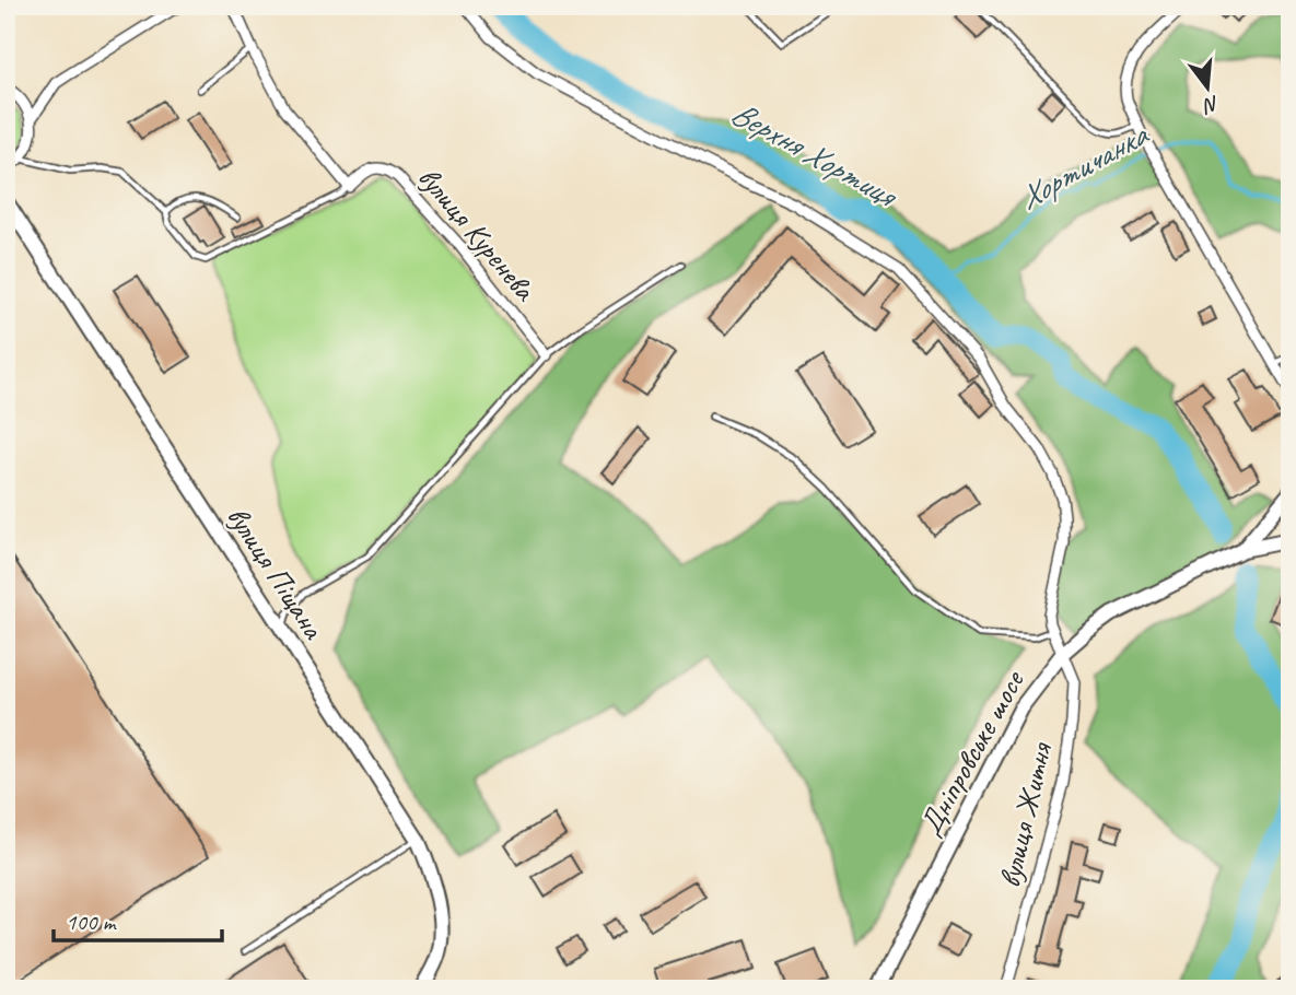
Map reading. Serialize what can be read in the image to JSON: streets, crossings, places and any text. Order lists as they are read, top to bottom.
{
  "streets": {
    "street": [
      "вулиця Куренева",
      "вулиця Піщана",
      "Дніпровське шосе",
      "вулиця Житня"
    ]
  },
  "crossings": [
    ["Дніпровське шосе", "вулиця Житня"]
  ],
  "water": ["Верхня Хортиця", "Хортичанка"],
  "scale_bar": "100 m",
  "north": "bottom"
}
